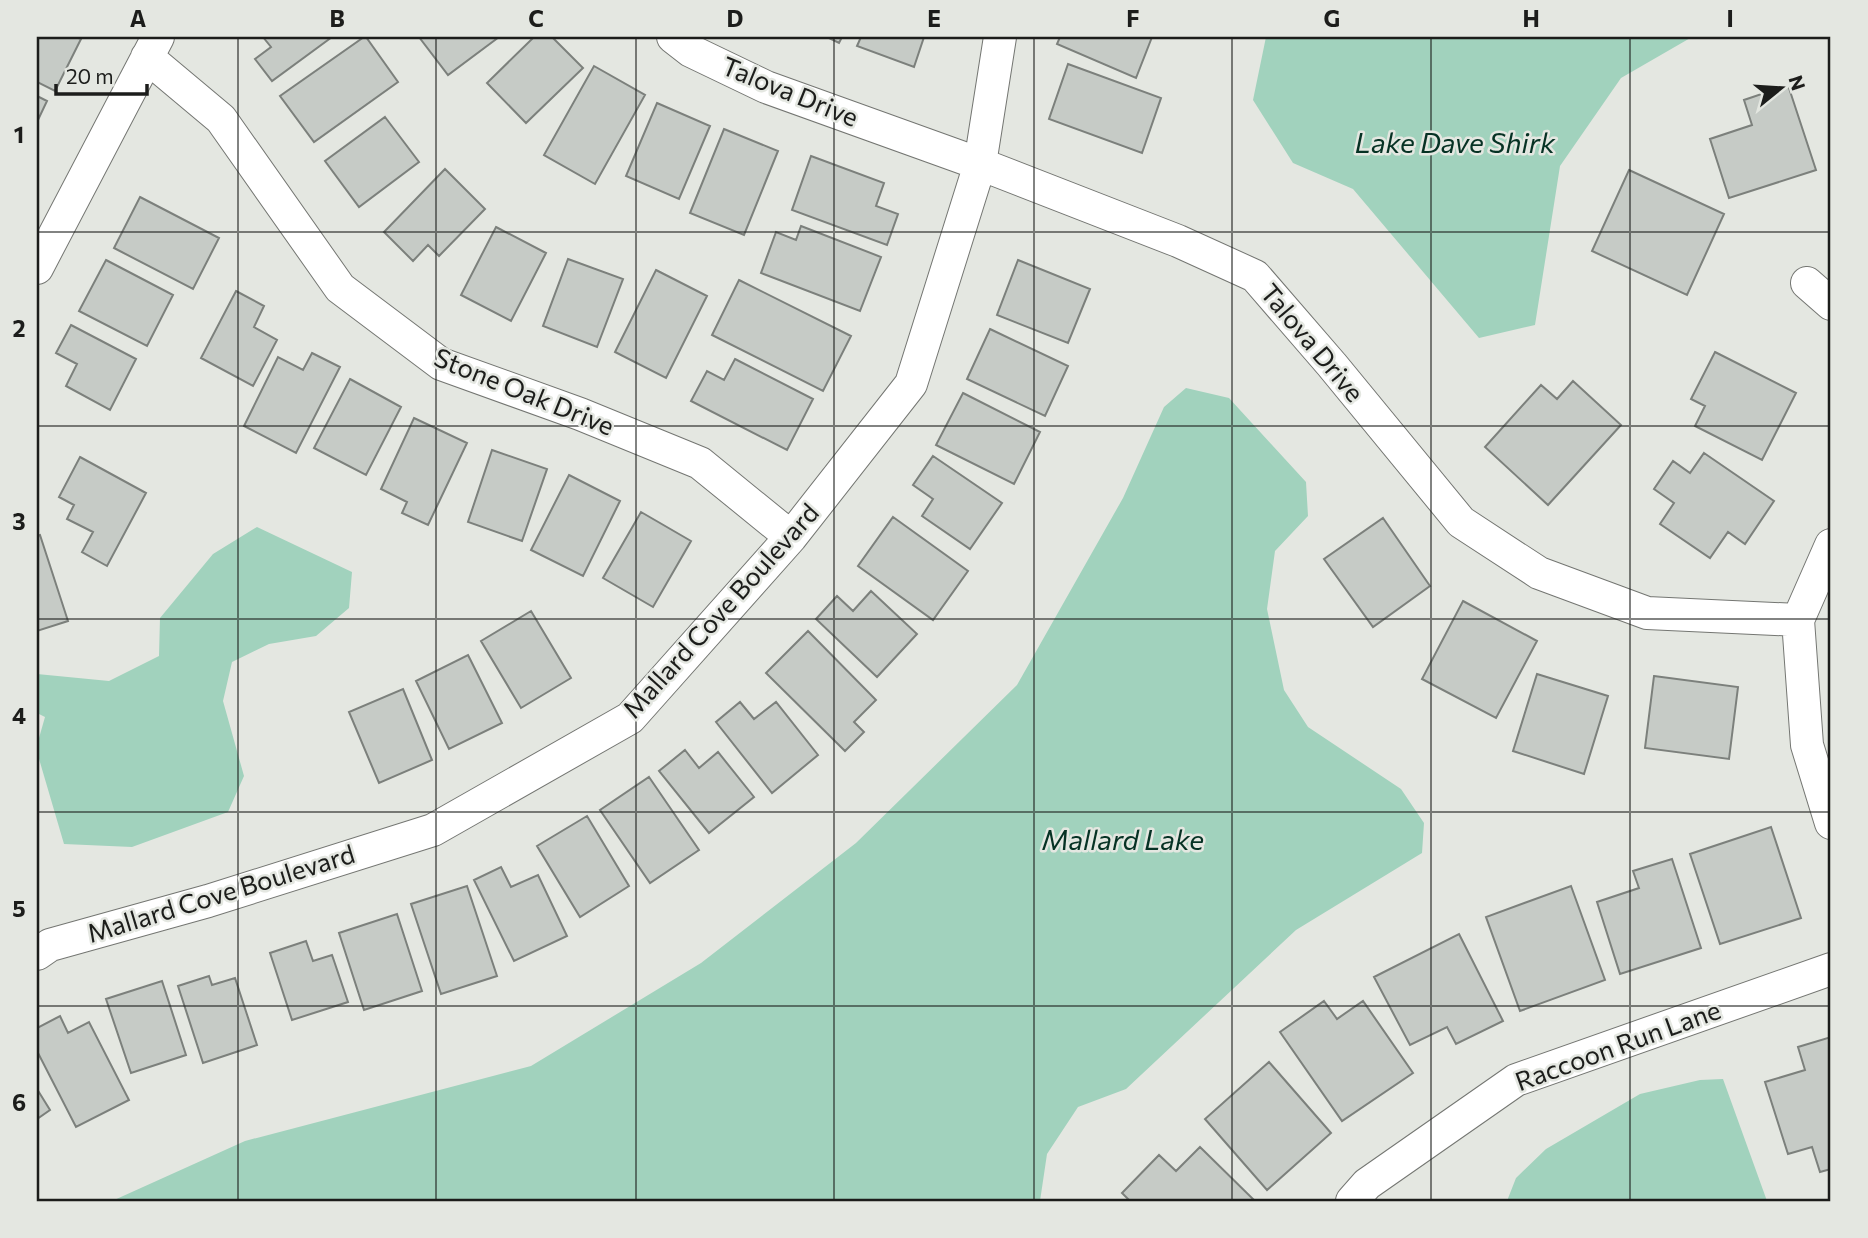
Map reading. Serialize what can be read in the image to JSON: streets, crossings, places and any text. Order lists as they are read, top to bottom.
{
  "streets": {
    "street": [
      "Talova Drive",
      "Stone Oak Drive",
      "Mallard Cove Boulevard",
      "Raccoon Run Lane"
    ]
  },
  "crossings": [
    ["Talova Drive", "Mallard Cove Boulevard"],
    ["Stone Oak Drive", "Mallard Cove Boulevard"]
  ],
  "water": ["Lake Dave Shirk", "Mallard Lake"],
  "scale_bar": "20 m",
  "north": "right",
  "grid": {
    "columns": [
      "A",
      "B",
      "C",
      "D",
      "E",
      "F",
      "G",
      "H",
      "I"
    ],
    "rows": [
      "1",
      "2",
      "3",
      "4",
      "5",
      "6"
    ]
  }
}
